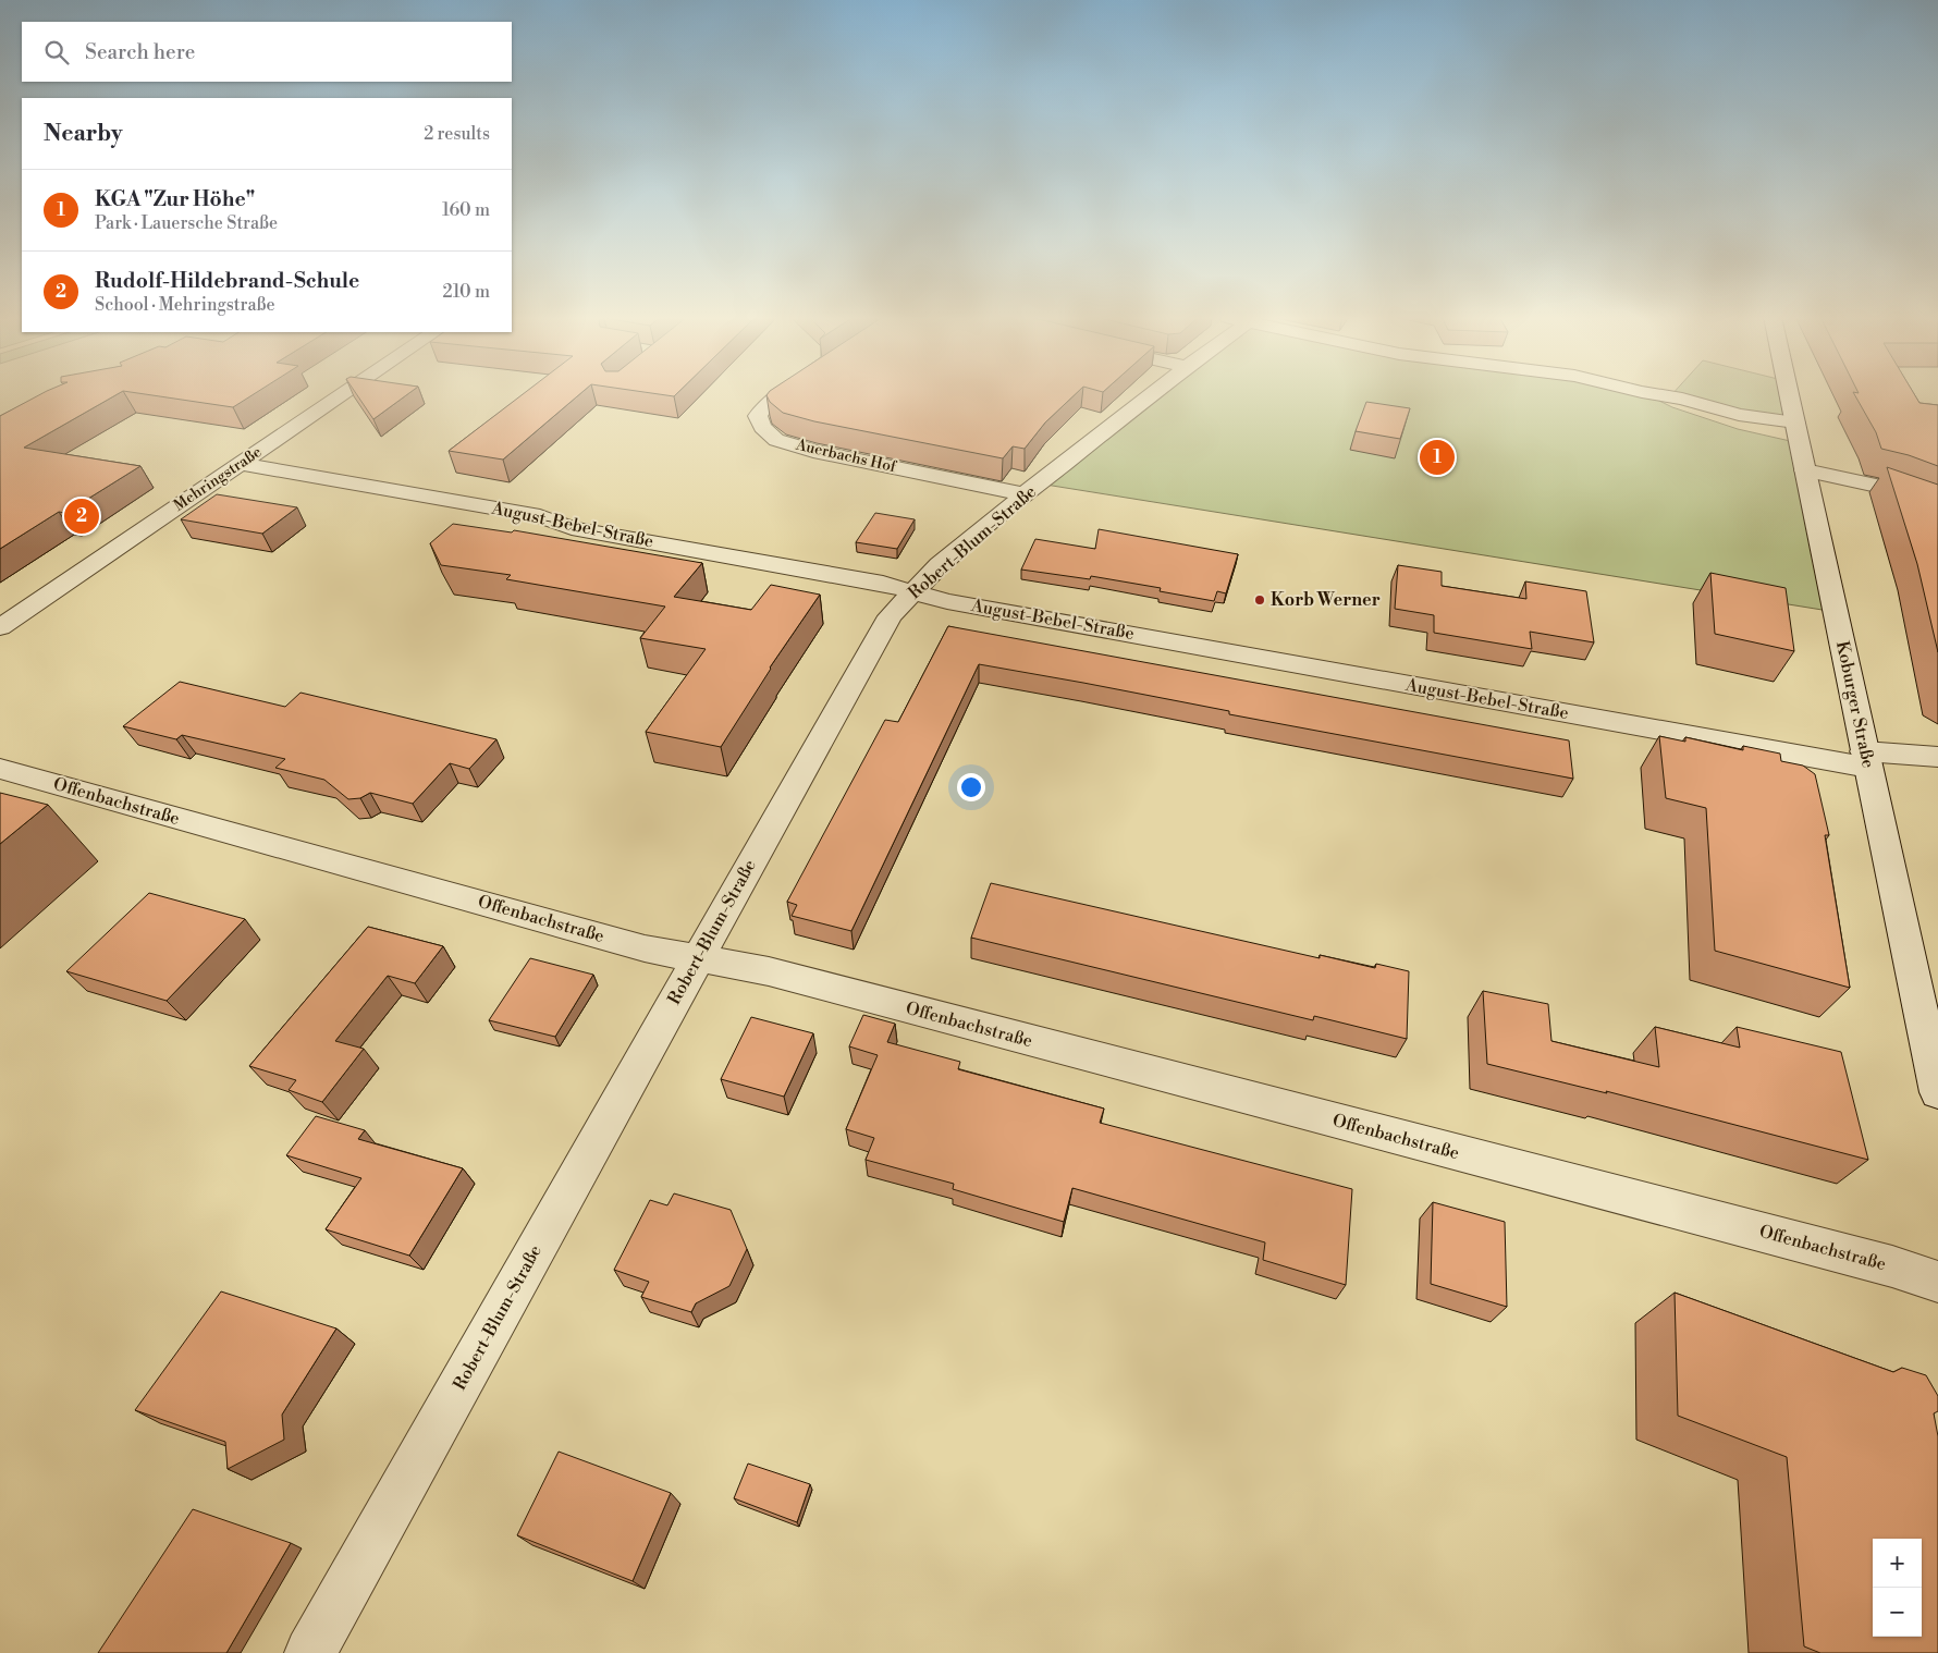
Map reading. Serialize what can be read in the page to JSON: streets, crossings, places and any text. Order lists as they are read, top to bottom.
{
  "streets": {
    "street": [
      "Auerbachs Hof",
      "Mehringstraße",
      "August-Bebel-Straße",
      "Robert-Blum-Straße",
      "Koburger Straße",
      "Offenbachstraße"
    ]
  },
  "crossings": [
    ["Auerbachs Hof", "Robert-Blum-Straße"],
    ["Mehringstraße", "August-Bebel-Straße"],
    ["August-Bebel-Straße", "Robert-Blum-Straße"],
    ["August-Bebel-Straße", "Koburger Straße"],
    ["Robert-Blum-Straße", "Offenbachstraße"]
  ],
  "places": ["Korb Werner"],
  "page": {
    "search": "Search here",
    "heading": ["Nearby", "2 results"],
    "list": [
      {
        "mark": "1",
        "name": "KGA \"Zur Höhe\"",
        "note": "Park · Lauersche Straße",
        "value": "160 m"
      },
      {
        "mark": "2",
        "name": "Rudolf-Hildebrand-Schule",
        "note": "School · Mehringstraße",
        "value": "210 m"
      }
    ],
    "pins": ["1", "2"],
    "map_buttons": ["+", "−"]
  }
}
